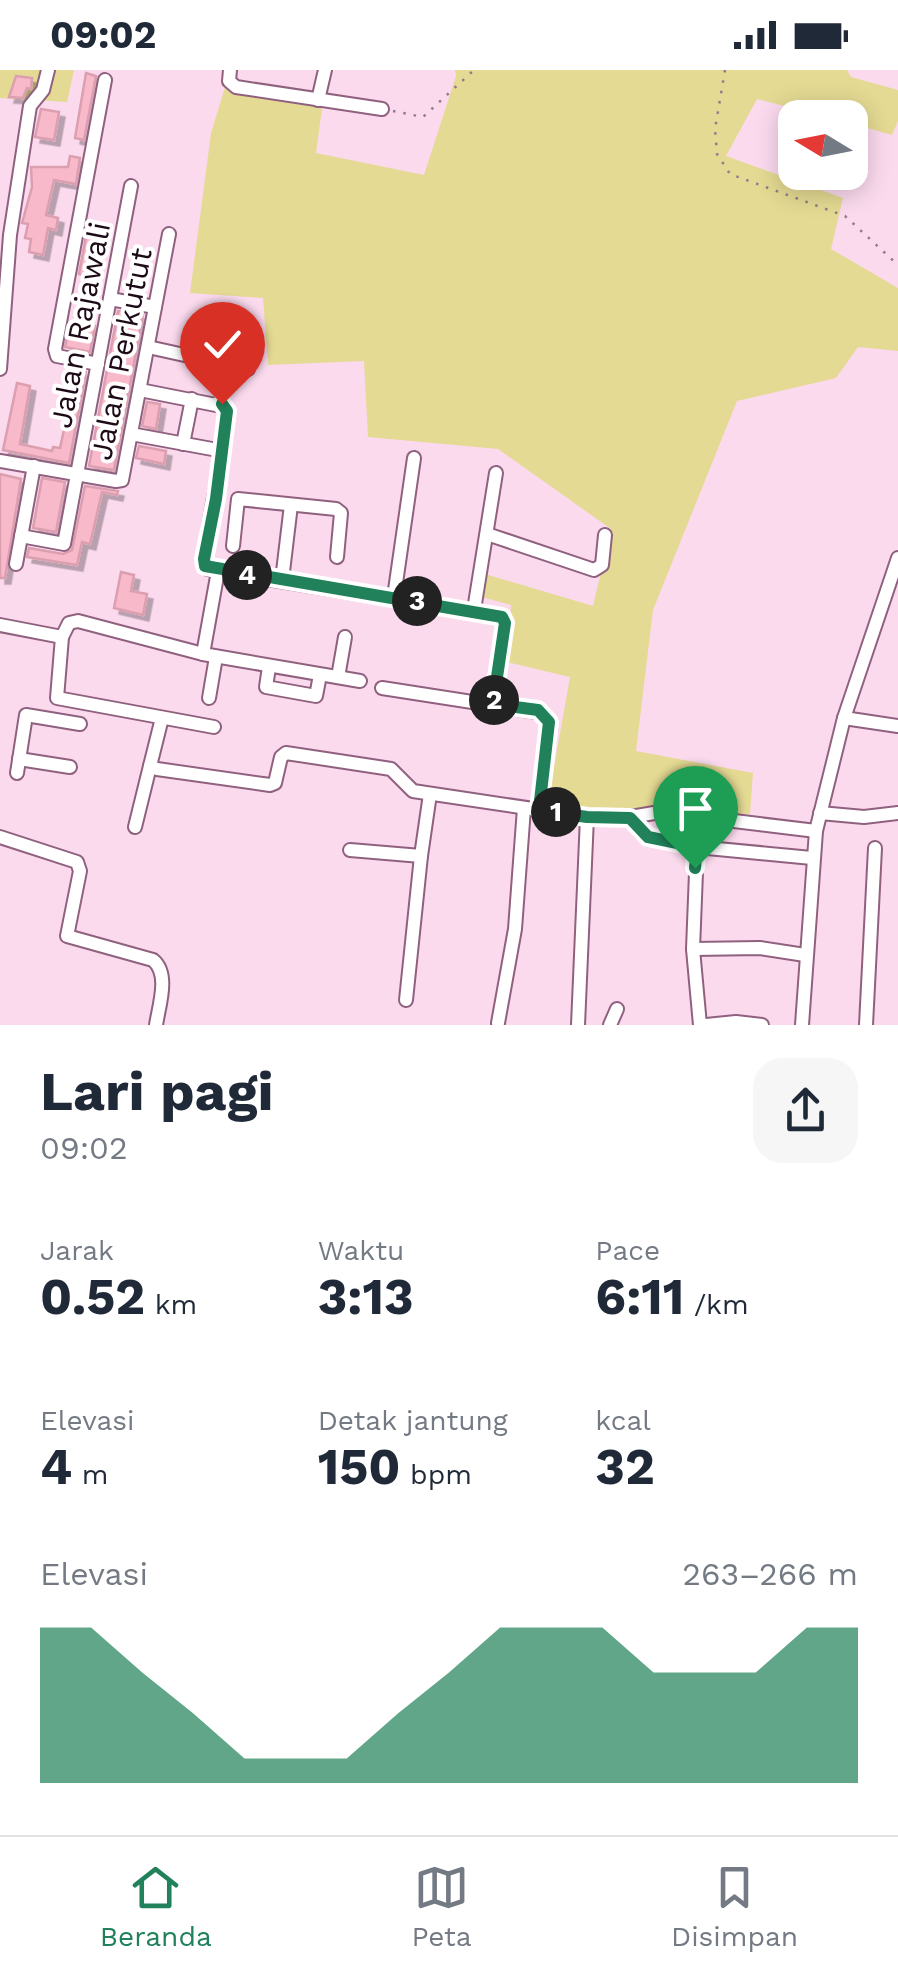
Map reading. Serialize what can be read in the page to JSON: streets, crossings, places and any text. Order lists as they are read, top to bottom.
{
  "streets": {
    "street": ["Jalan Rajawali", "Jalan Perkutut"]
  },
  "crossings": [
    ["Jalan Rajawali", "Jalan Perkutut"]
  ],
  "north": "left",
  "page": {
    "status": "09:02",
    "pins": [
      "4",
      "3",
      "2",
      "1"
    ],
    "heading": ["Lari pagi", "09:02"],
    "stats": [
      ["Jarak", "0.52 km"],
      ["Waktu", "3:13"],
      ["Pace", "6:11 /km"],
      ["Elevasi", "4 m"],
      ["Detak jantung", "150 bpm"],
      ["kcal", "32"]
    ],
    "chart": ["Elevasi", "263–266 m"],
    "tabs": ["Beranda", "Peta", "Disimpan"]
  }
}
